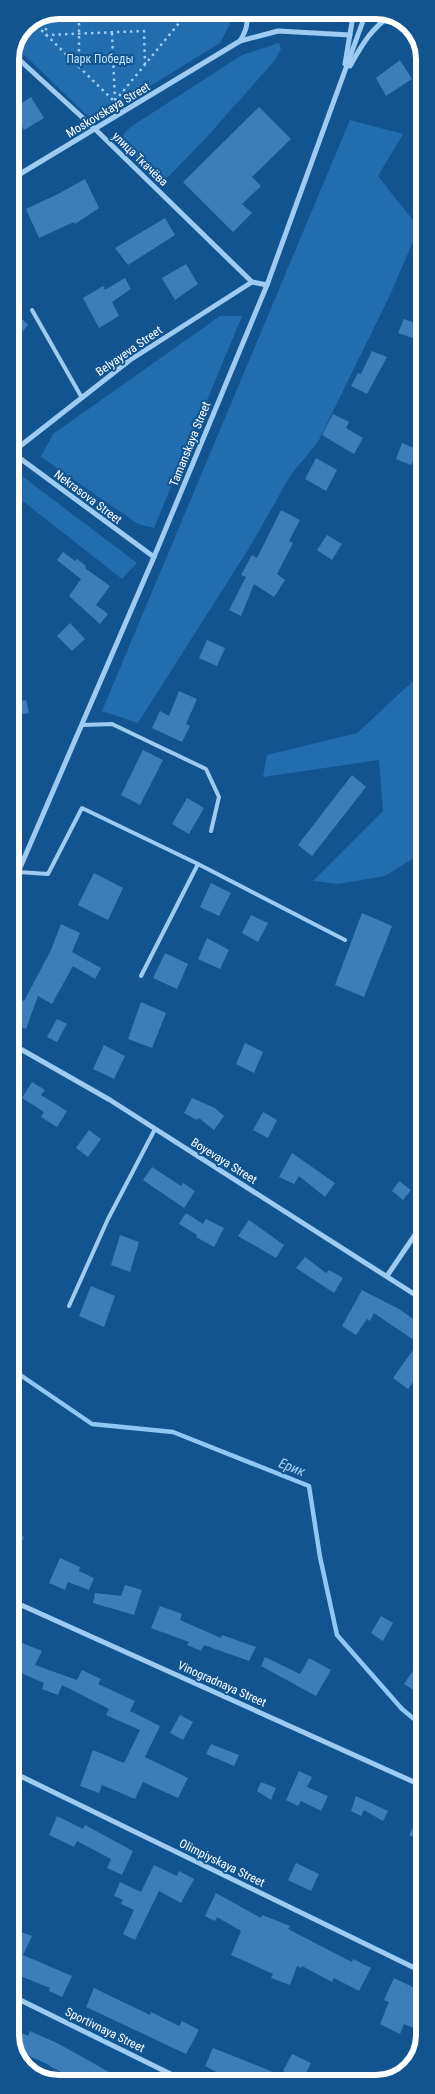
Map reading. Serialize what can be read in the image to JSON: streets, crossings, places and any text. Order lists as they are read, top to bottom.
{
  "streets": {
    "street": [
      "Moskovskaya Street",
      "улица Ткачёва",
      "Belyayeva Street",
      "Tamanskaya Street",
      "Nekrasova Street",
      "Boyevaya Street",
      "Vinogradnaya Street",
      "Olimpiyskaya Street",
      "Sportivnaya Street"
    ]
  },
  "crossings": [
    ["Moskovskaya Street", "улица Ткачёва"],
    ["улица Ткачёва", "Belyayeva Street"],
    ["Tamanskaya Street", "Nekrasova Street"]
  ],
  "water": ["Ерик"],
  "parks": ["Парк Победы"]
}
